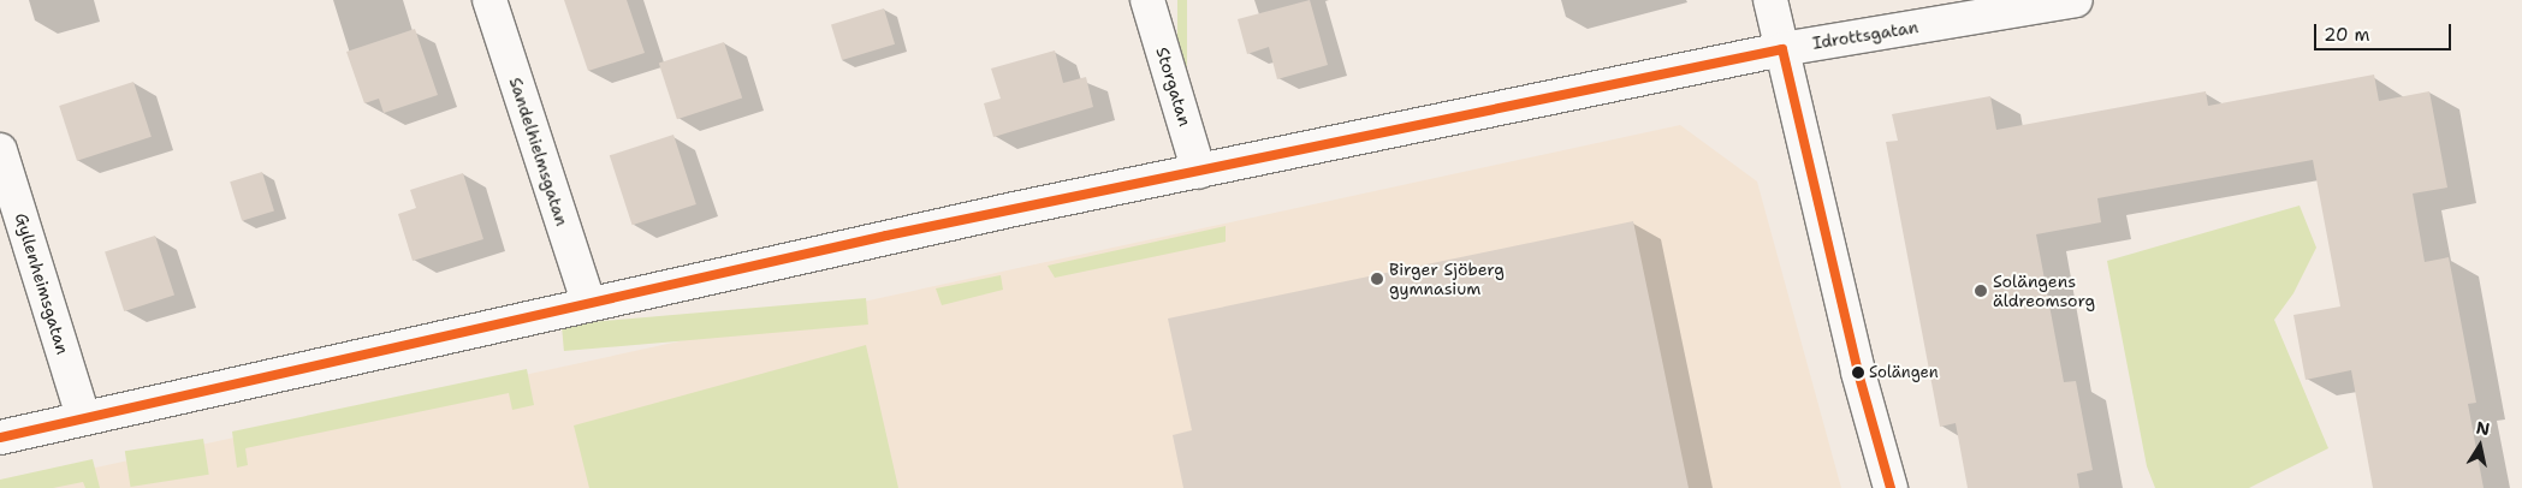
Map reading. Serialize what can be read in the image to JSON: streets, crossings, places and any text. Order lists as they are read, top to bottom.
{
  "streets": {
    "street": [
      "Idrottsgatan",
      "Storgatan",
      "Sandelhielmsgatan",
      "Gyllenheimsgatan"
    ]
  },
  "crossings": [
    ["Idrottsgatan", "Storgatan"],
    ["Idrottsgatan", "Sandelhielmsgatan"],
    ["Idrottsgatan", "Gyllenheimsgatan"]
  ],
  "places": ["Birger Sjöberg gymnasium", "Solängens äldreomsorg", "Solängen"],
  "scale_bar": "20 m",
  "north": "top"
}
